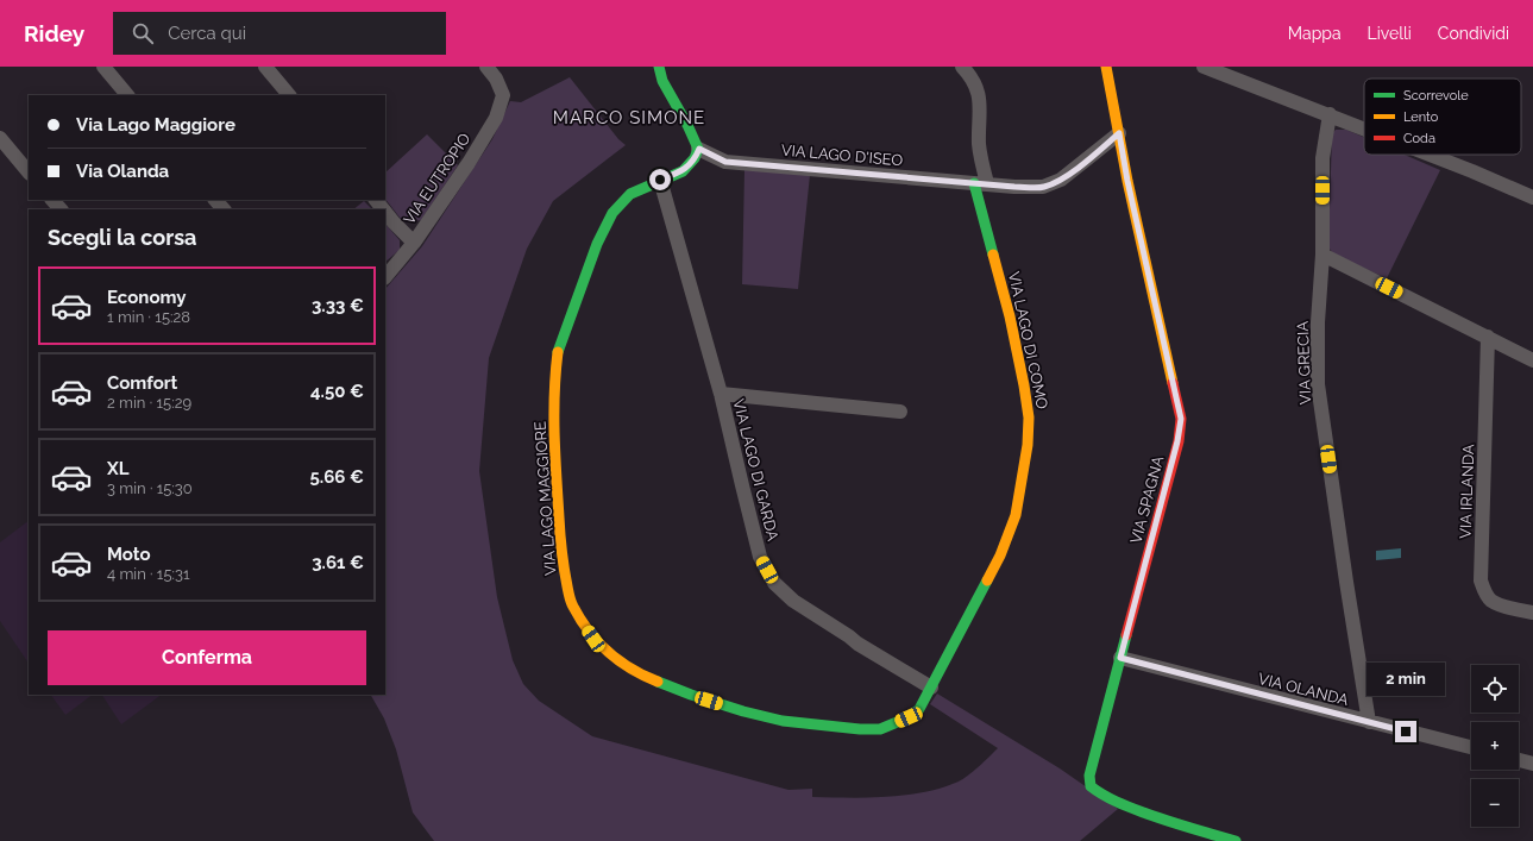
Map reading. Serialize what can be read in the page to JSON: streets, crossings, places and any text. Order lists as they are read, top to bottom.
{
  "streets": {
    "street": [
      "VIA LAGO D'ISEO",
      "VIA EUTROPIO",
      "VIA LAGO DI COMO",
      "VIA GRECIA",
      "VIA LAGO DI GARDA",
      "VIA IRLANDA",
      "VIA LAGO MAGGIORE",
      "VIA SPAGNA",
      "VIA OLANDA"
    ]
  },
  "crossings": [
    ["VIA LAGO D'ISEO", "VIA LAGO DI COMO"],
    ["VIA LAGO D'ISEO", "VIA LAGO MAGGIORE"],
    ["VIA LAGO D'ISEO", "VIA SPAGNA"],
    ["VIA LAGO DI COMO", "VIA LAGO DI GARDA"],
    ["VIA LAGO DI COMO", "VIA LAGO MAGGIORE"],
    ["VIA GRECIA", "VIA OLANDA"],
    ["VIA LAGO DI GARDA", "VIA LAGO MAGGIORE"],
    ["VIA SPAGNA", "VIA OLANDA"]
  ],
  "districts": ["MARCO SIMONE"],
  "legend": ["Scorrevole", "Lento", "Coda"],
  "page": {
    "header": "Ridey",
    "search": "Cerca qui",
    "nav": ["Mappa", "Livelli", "Condividi"],
    "banner": ["Via Lago Maggiore", "Via Olanda"],
    "heading": "Scegli la corsa",
    "list": [
      {
        "name": "Economy",
        "note": "1 min · 15:28",
        "value": "3.33 €"
      },
      {
        "name": "Comfort",
        "note": "2 min · 15:29",
        "value": "4.50 €"
      },
      {
        "name": "XL",
        "note": "3 min · 15:30",
        "value": "5.66 €"
      },
      {
        "name": "Moto",
        "note": "4 min · 15:31",
        "value": "3.61 €"
      }
    ],
    "buttons": "Conferma",
    "bubble": "2 min",
    "map_buttons": ["+", "−"]
  }
}
